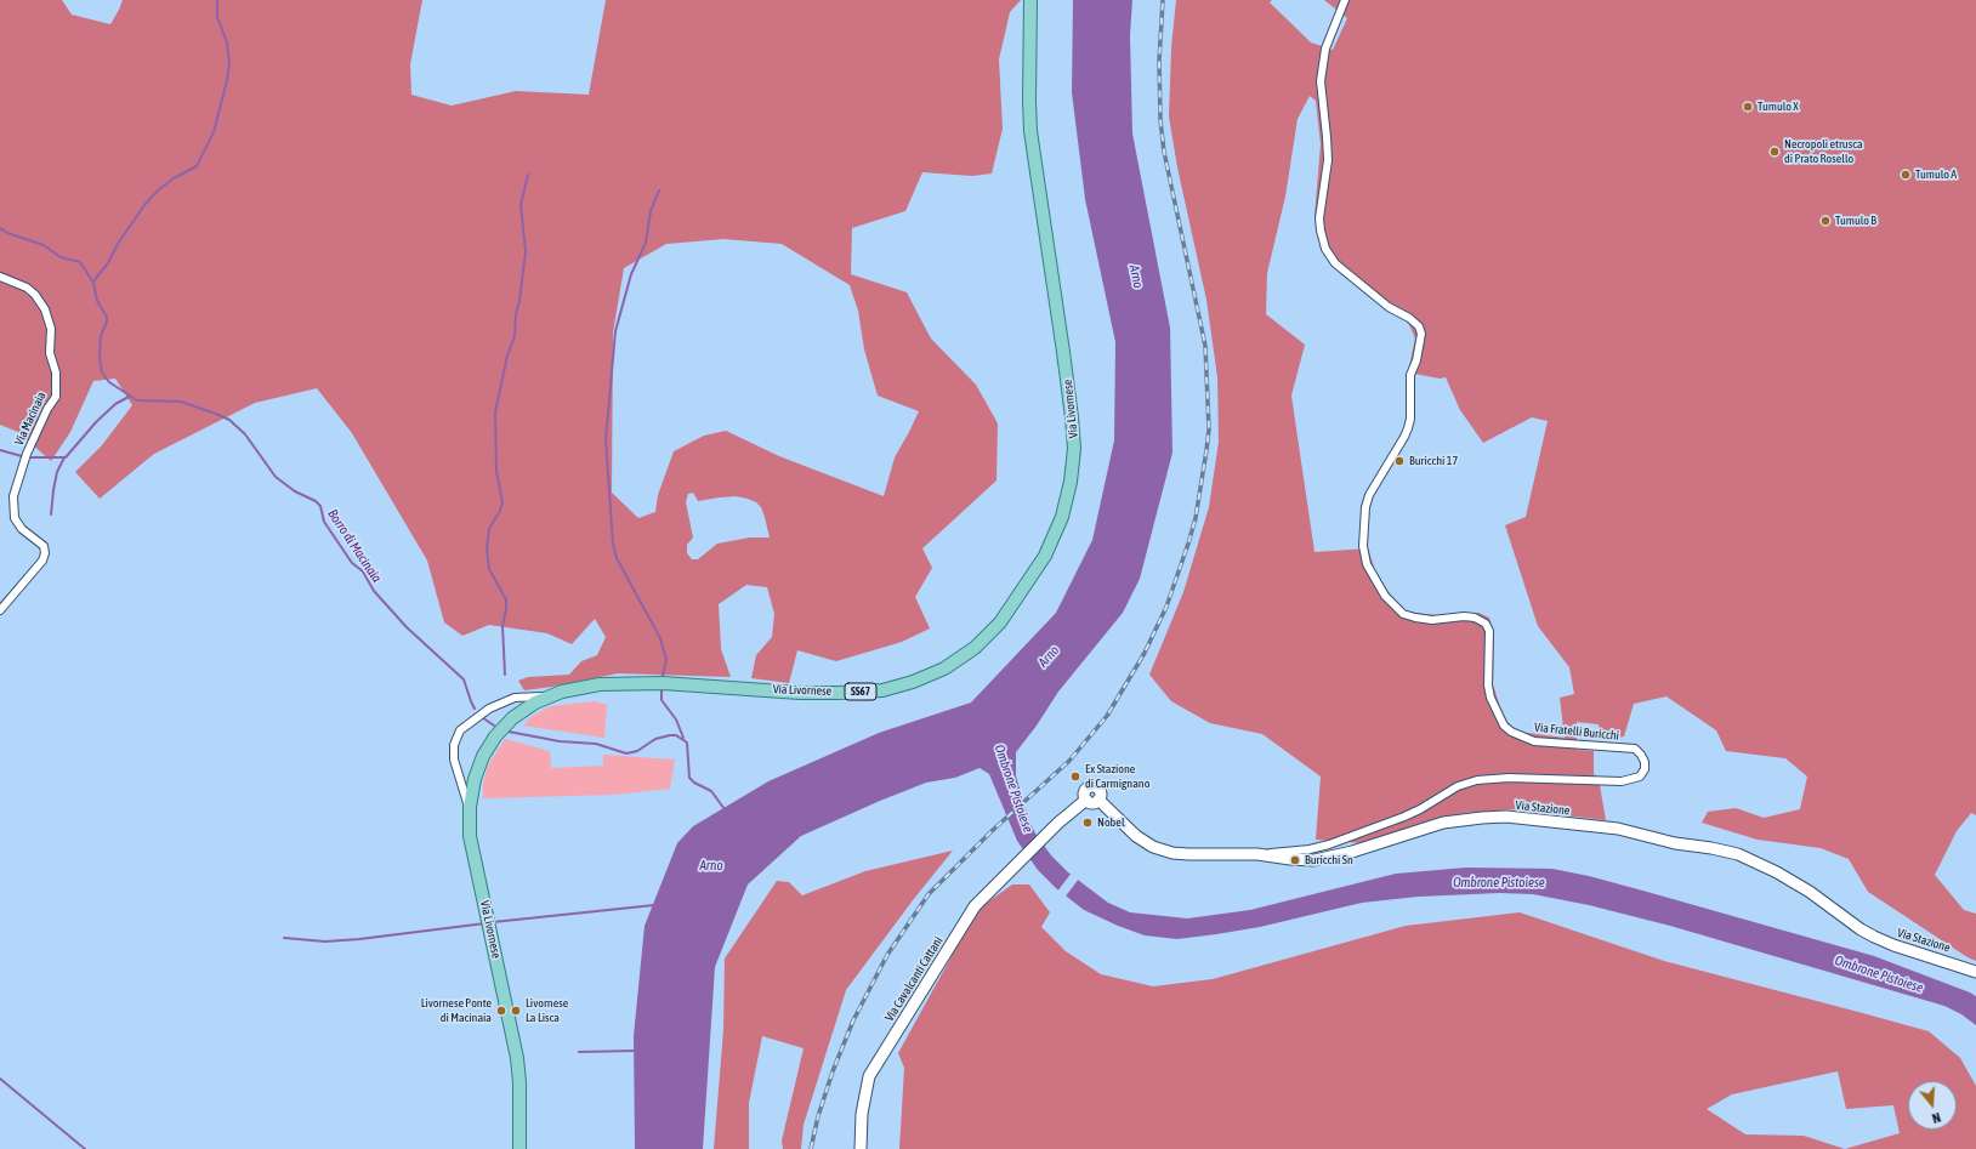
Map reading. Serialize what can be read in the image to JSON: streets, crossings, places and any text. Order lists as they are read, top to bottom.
{
  "streets": {
    "main road": ["Via Livornese", "SS67"],
    "street": [
      "Via Macinaia",
      "Via Fratelli Buricchi",
      "Via Stazione",
      "Via Cavalcanti Cattani"
    ]
  },
  "crossings": [
    ["Via Fratelli Buricchi", "Via Stazione"],
    ["Via Stazione", "Via Cavalcanti Cattani"]
  ],
  "water": ["Arno", "Borro di Macinaia", "Ombrone Pistoiese"],
  "places": [
    "Tumulo X",
    "Necropoli etrusca di Prato Rosello",
    "Tumulo A",
    "Tumulo B",
    "Buricchi 17",
    "Ex Stazione di Carmignano",
    "Nobel",
    "Buricchi Sn",
    "Livornese Ponte di Macinaia",
    "Livornese La Lisca"
  ],
  "north": "bottom"
}
